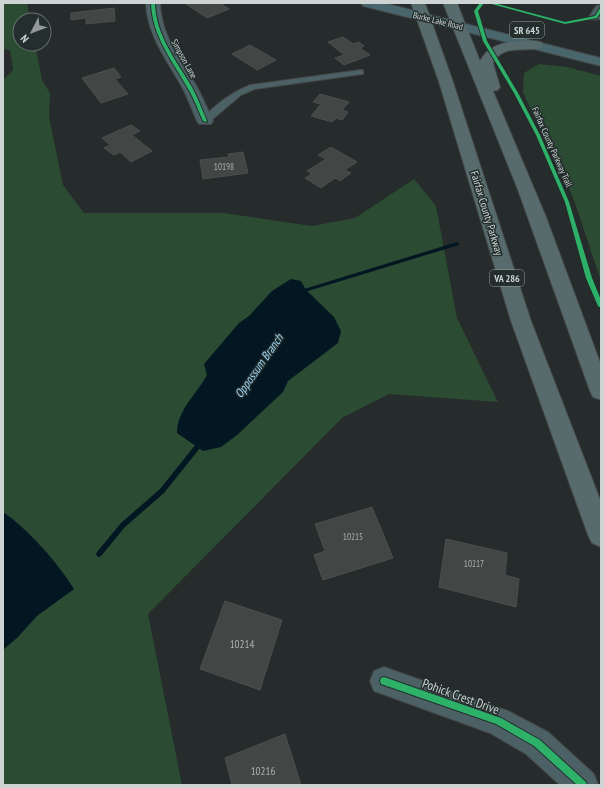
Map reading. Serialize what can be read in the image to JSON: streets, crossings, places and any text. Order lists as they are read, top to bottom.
{
  "streets": {
    "highway": ["Fairfax County Parkway", "VA 286"],
    "main road": ["Burke Lake Road", "SR 645"],
    "street": ["Simpson Lane", "Pohick Crest Drive"],
    "cycle path": ["Fairfax County Parkway Trail"]
  },
  "crossings": [
    ["Burke Lake Road", "Fairfax County Parkway"]
  ],
  "water": ["Oppossum Branch"],
  "house_numbers": [
    "10198",
    "10215",
    "10217",
    "10214",
    "10216"
  ],
  "north": "bottom left"
}
